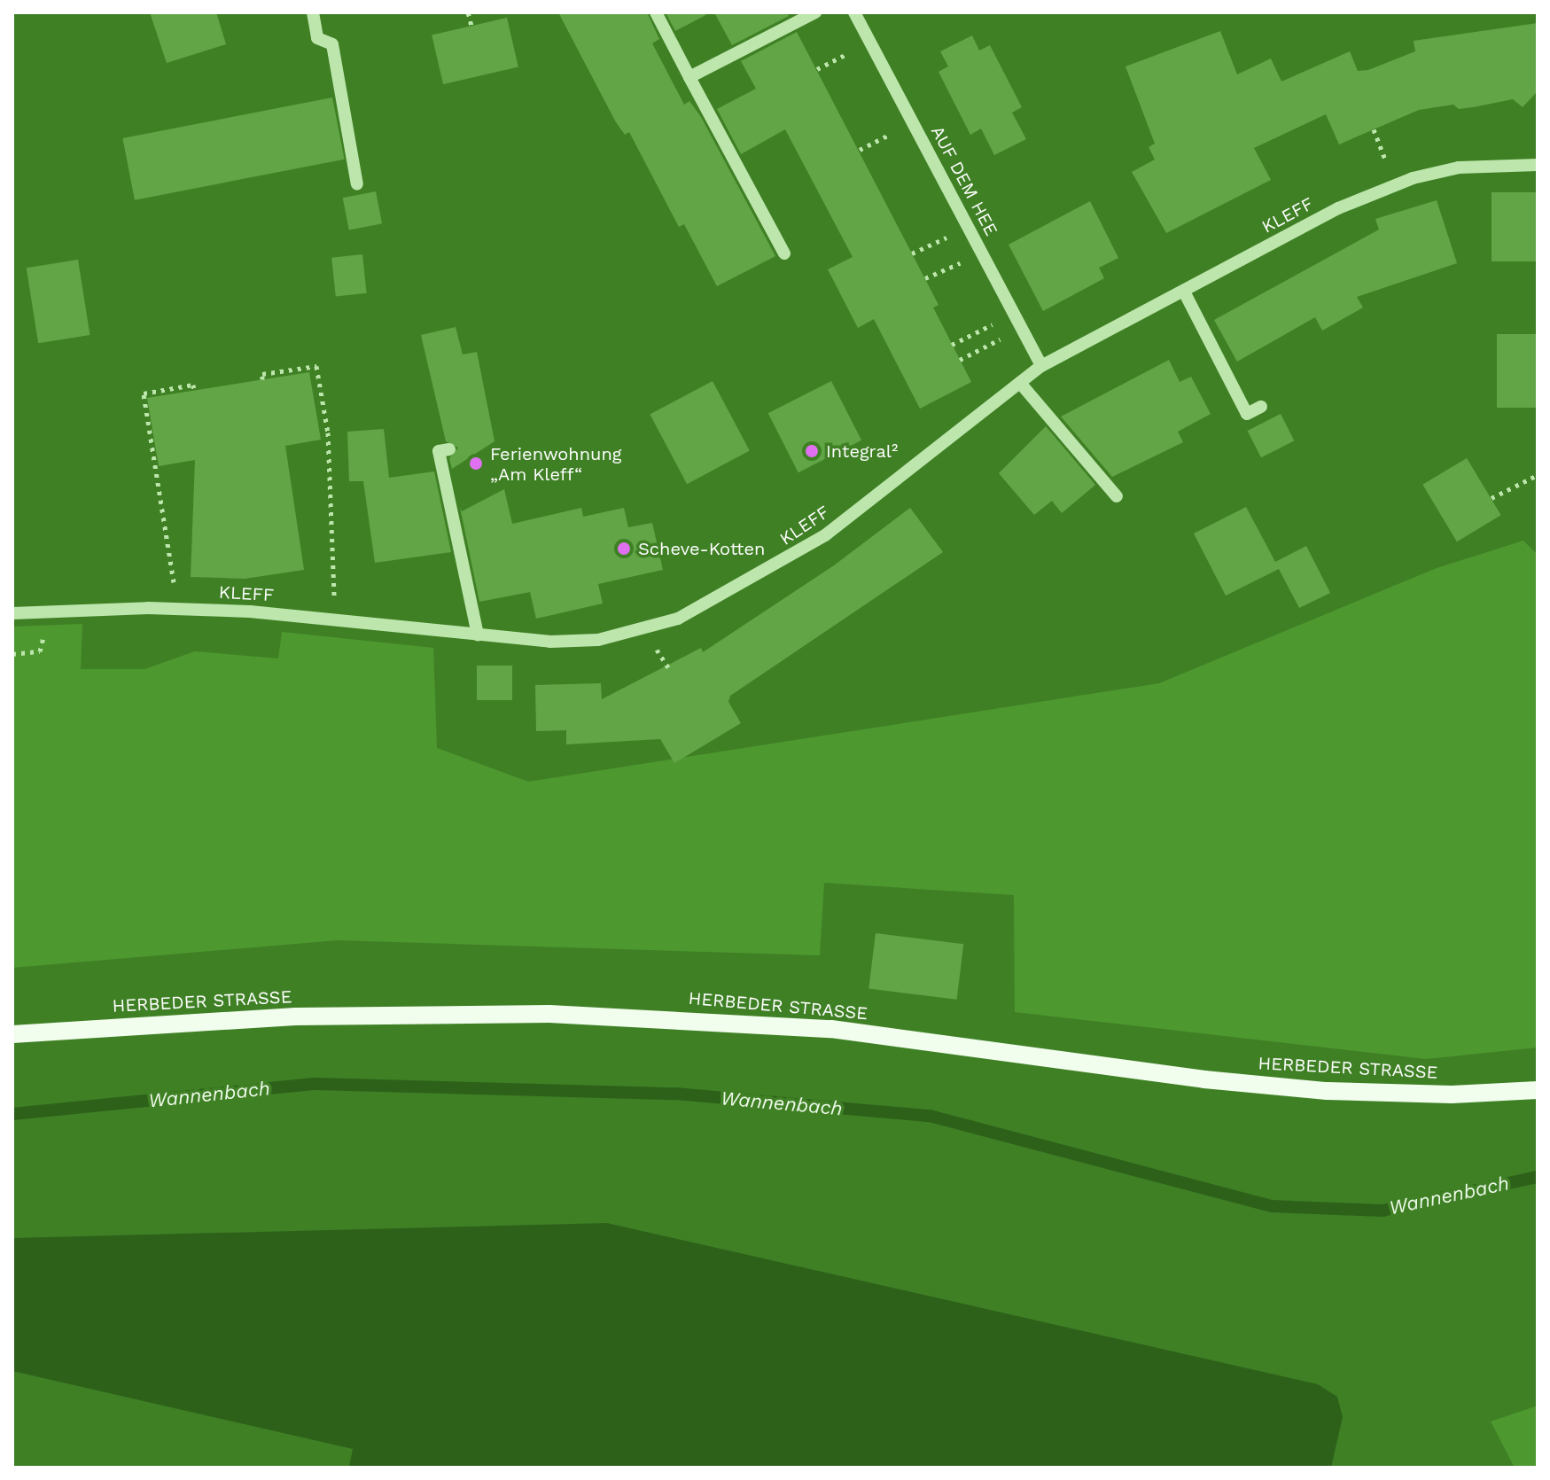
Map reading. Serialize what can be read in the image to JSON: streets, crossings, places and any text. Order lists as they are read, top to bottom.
{
  "streets": {
    "main road": ["HERBEDER STRASSE"],
    "street": ["AUF DEM HEE", "KLEFF"]
  },
  "crossings": [
    ["AUF DEM HEE", "KLEFF"]
  ],
  "water": ["Wannenbach"],
  "places": ["Integral²", "Ferienwohnung „Am Kleff“", "Scheve-Kotten"]
}
